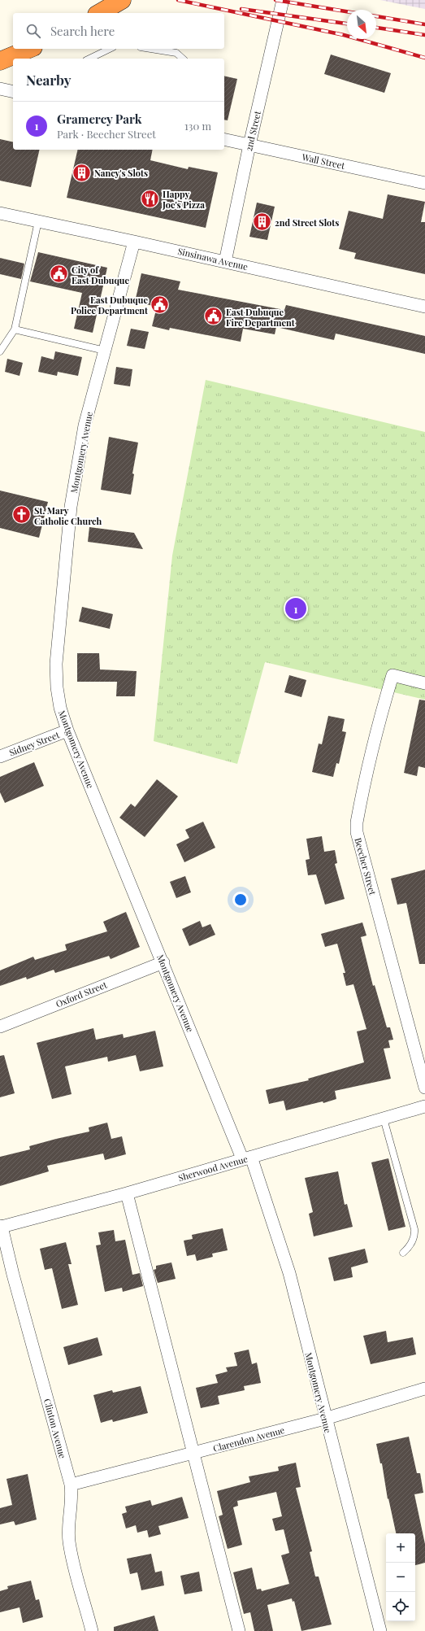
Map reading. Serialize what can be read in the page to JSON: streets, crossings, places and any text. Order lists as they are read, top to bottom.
{
  "streets": {
    "street": [
      "2nd Street",
      "Wall Street",
      "Sinsinawa Avenue",
      "Montgomery Avenue",
      "Sidney Street",
      "Beecher Street",
      "Oxford Street",
      "Sherwood Avenue",
      "Clinton Avenue",
      "Clarendon Avenue"
    ]
  },
  "crossings": [
    ["2nd Street", "Wall Street"],
    ["2nd Street", "Sinsinawa Avenue"],
    ["Sinsinawa Avenue", "Montgomery Avenue"],
    ["Montgomery Avenue", "Sidney Street"],
    ["Montgomery Avenue", "Oxford Street"],
    ["Montgomery Avenue", "Sherwood Avenue"],
    ["Montgomery Avenue", "Clarendon Avenue"],
    ["Sherwood Avenue", "Clinton Avenue"],
    ["Clinton Avenue", "Clarendon Avenue"]
  ],
  "places": {
    "building": ["Nancy's Slots", "2nd Street Slots"],
    "restaurant": ["Happy Joe's Pizza"],
    "public building": ["City of East Dubuque", "East Dubuque Police Department", "East Dubuque Fire Department"],
    "church": ["St. Mary Catholic Church"]
  },
  "north": "bottom right",
  "page": {
    "search": "Search here",
    "heading": "Nearby",
    "list": [
      {
        "mark": "1",
        "name": "Gramercy Park",
        "note": "Park · Beecher Street",
        "value": "130 m"
      }
    ],
    "pins": "1",
    "map_buttons": ["+", "−"]
  }
}
